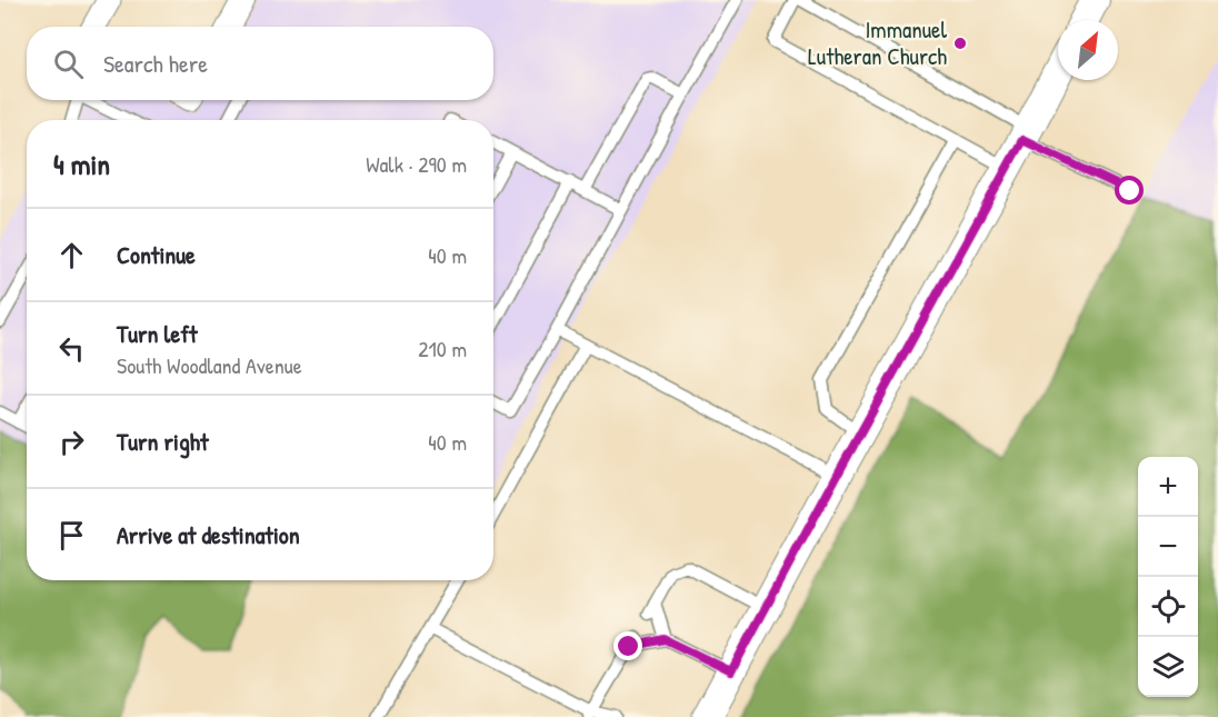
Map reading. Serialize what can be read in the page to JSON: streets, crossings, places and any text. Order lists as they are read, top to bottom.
{
  "places": ["Immanuel Lutheran Church"],
  "north": "top right",
  "page": {
    "search": "Search here",
    "heading": ["4 min", "Walk · 290 m"],
    "list": [
      ["Continue", "40 m"],
      ["Turn left", "South Woodland Avenue", "210 m"],
      ["Turn right", "40 m"],
      "Arrive at destination"
    ],
    "map_buttons": ["+", "−"]
  }
}
